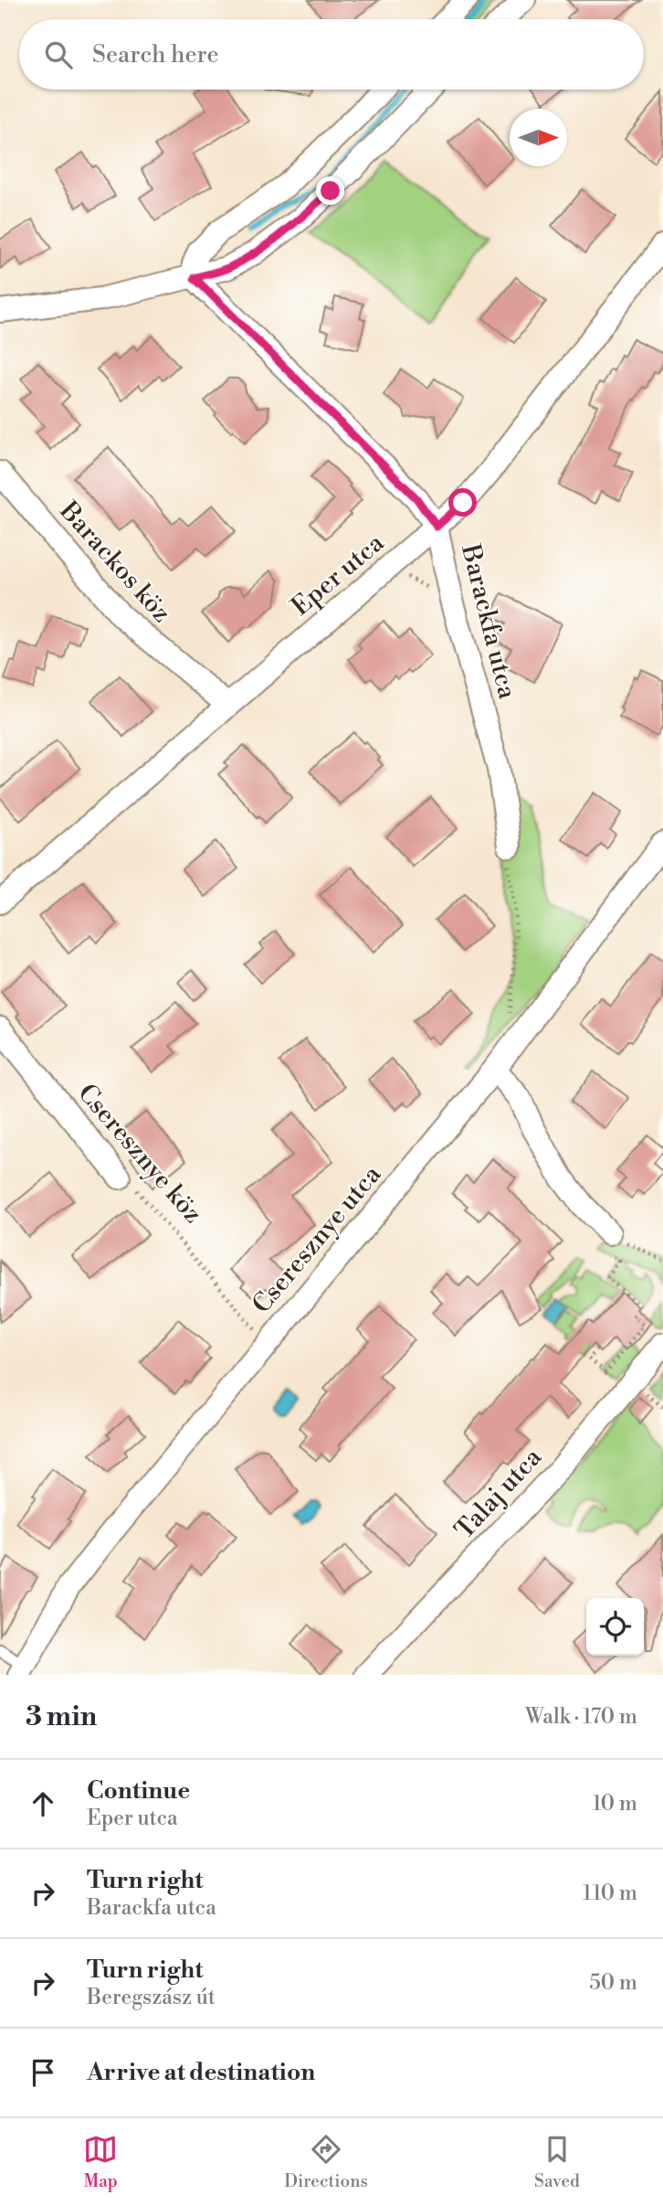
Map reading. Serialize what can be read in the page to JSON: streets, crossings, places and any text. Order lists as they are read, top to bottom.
{
  "streets": {
    "street": [
      "Barackos köz",
      "Eper utca",
      "Barackfa utca",
      "Cseresznye köz",
      "Cseresznye utca",
      "Talaj utca"
    ]
  },
  "crossings": [
    ["Barackos köz", "Eper utca"],
    ["Eper utca", "Barackfa utca"]
  ],
  "north": "right",
  "page": {
    "search": "Search here",
    "heading": ["3 min", "Walk · 170 m"],
    "list": [
      ["Continue", "Eper utca", "10 m"],
      ["Turn right", "Barackfa utca", "110 m"],
      ["Turn right", "Beregszász út", "50 m"],
      "Arrive at destination"
    ],
    "nav": ["Map", "Directions", "Saved"]
  }
}
